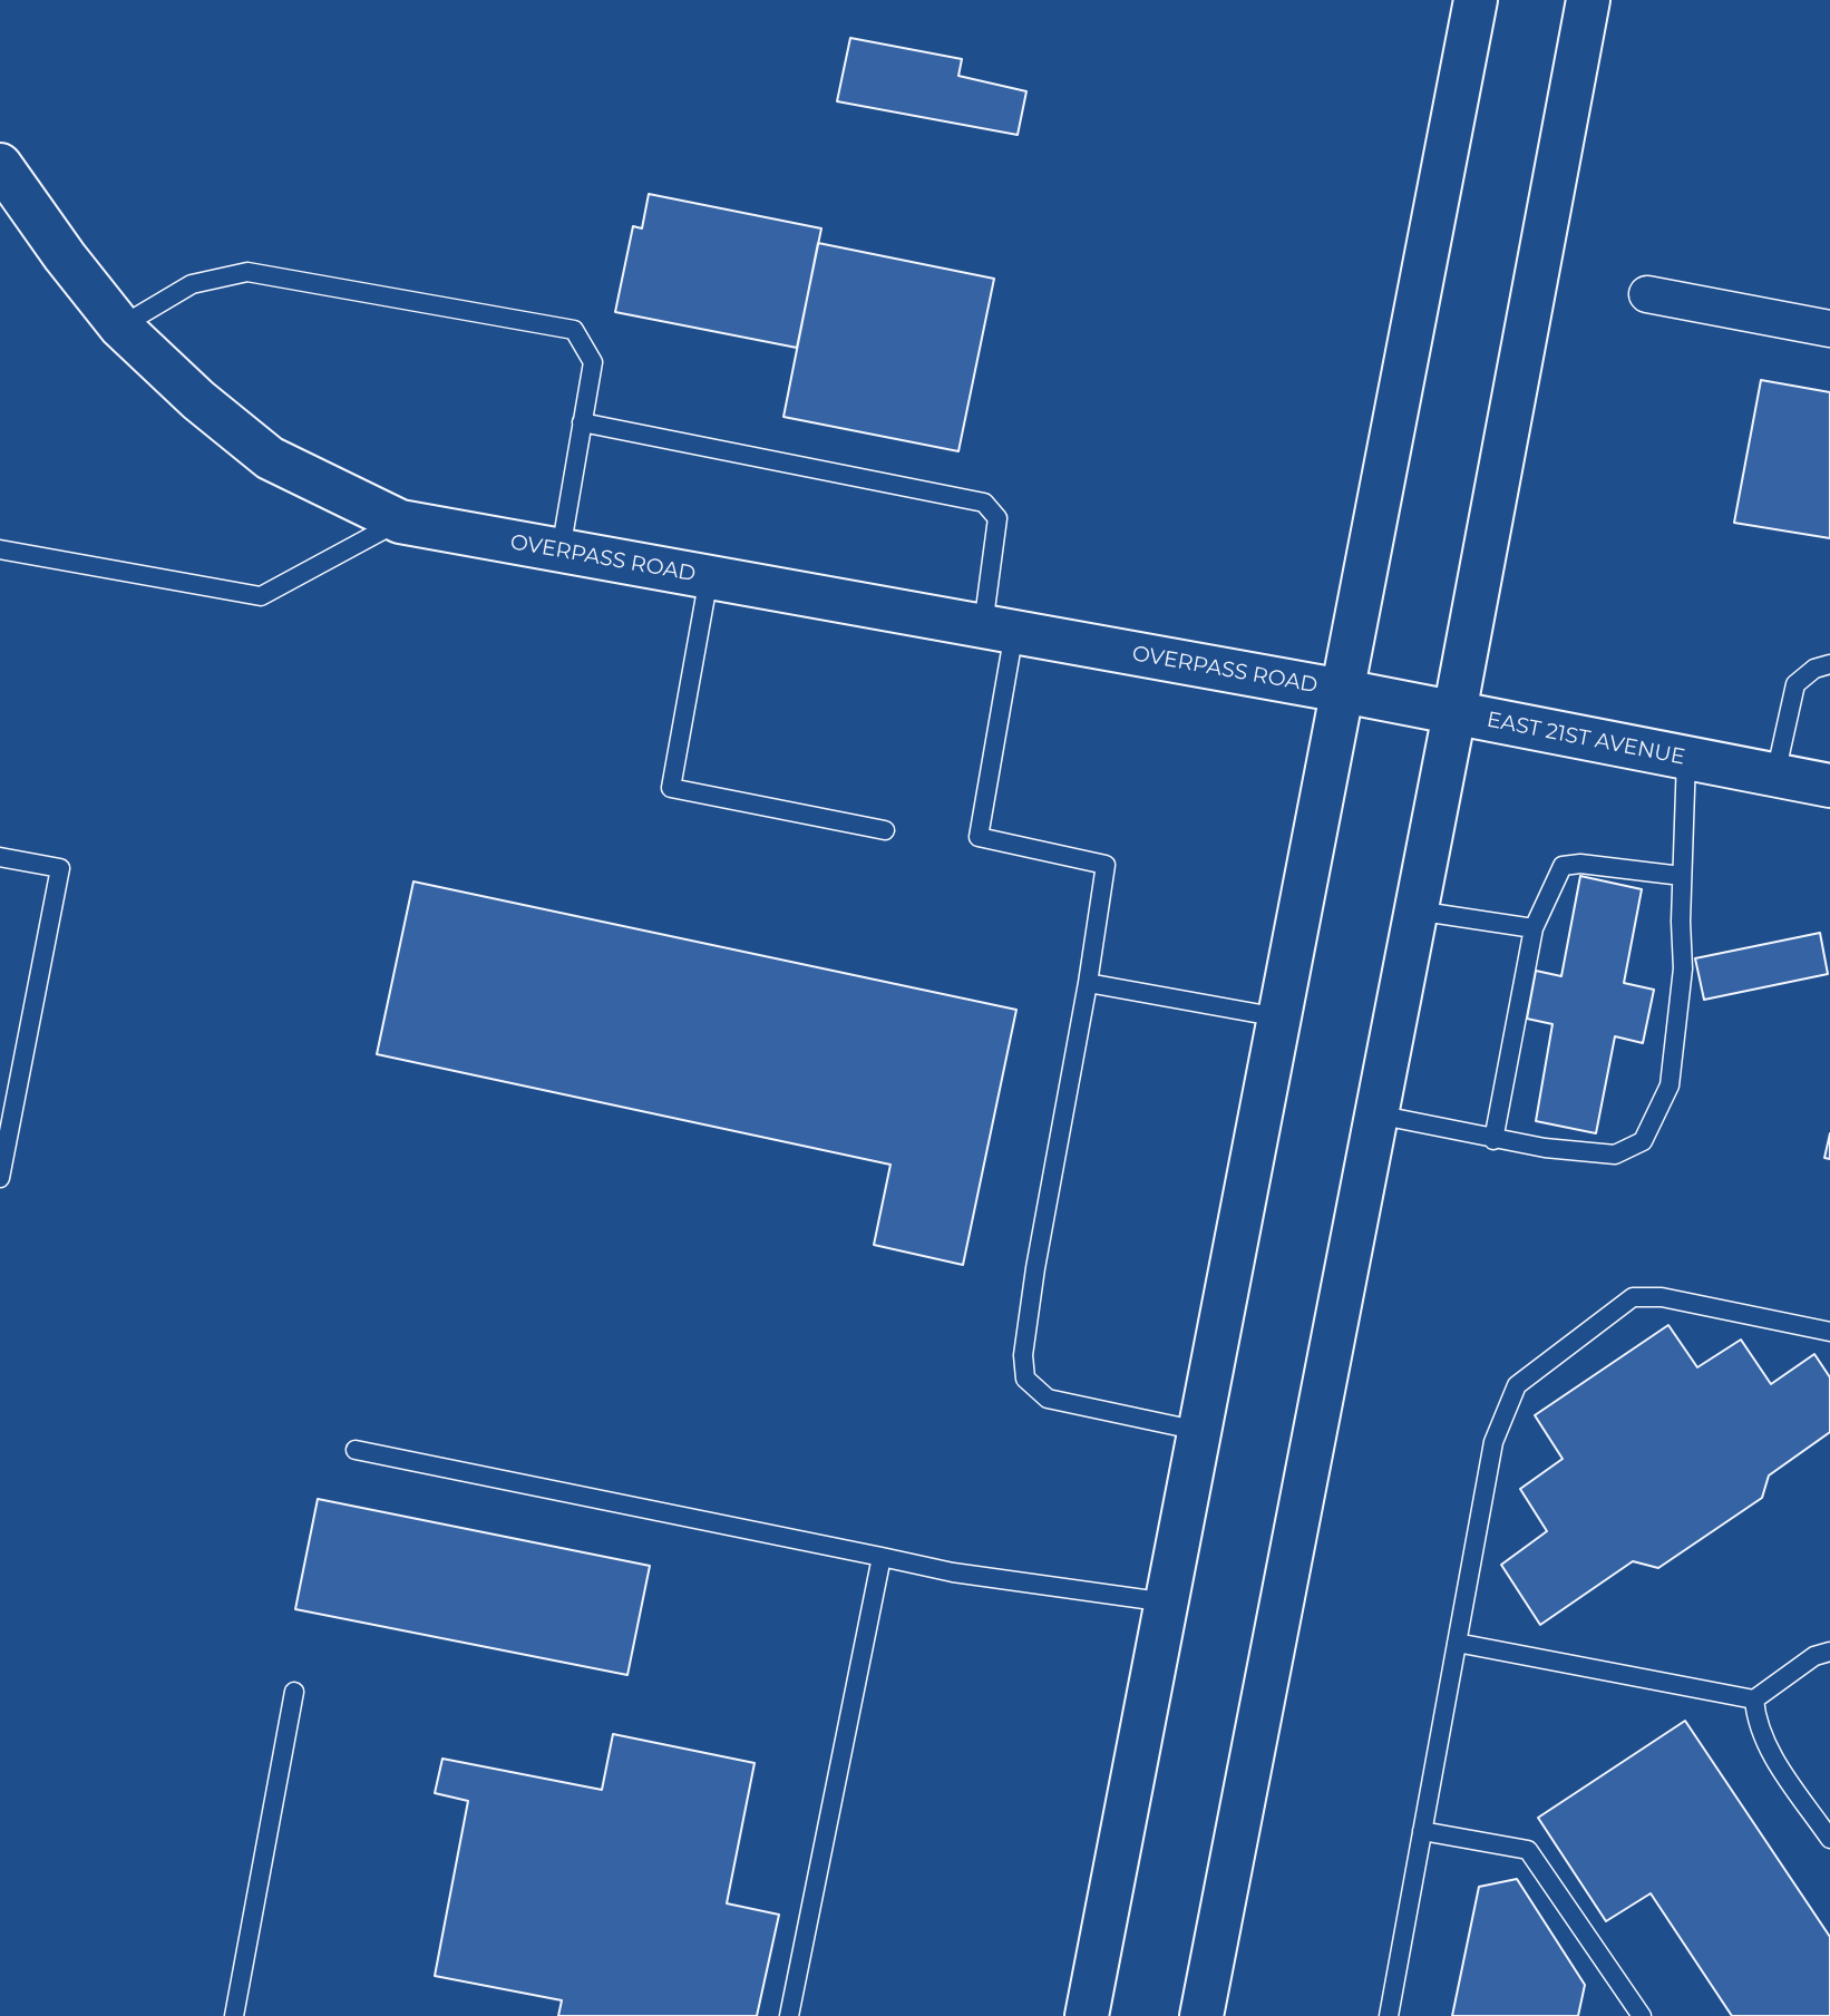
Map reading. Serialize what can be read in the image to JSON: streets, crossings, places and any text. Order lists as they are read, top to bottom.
{
  "streets": {
    "main road": ["OVERPASS ROAD", "EAST 21ST AVENUE"]
  },
  "crossings": [
    ["OVERPASS ROAD", "EAST 21ST AVENUE"]
  ]
}
